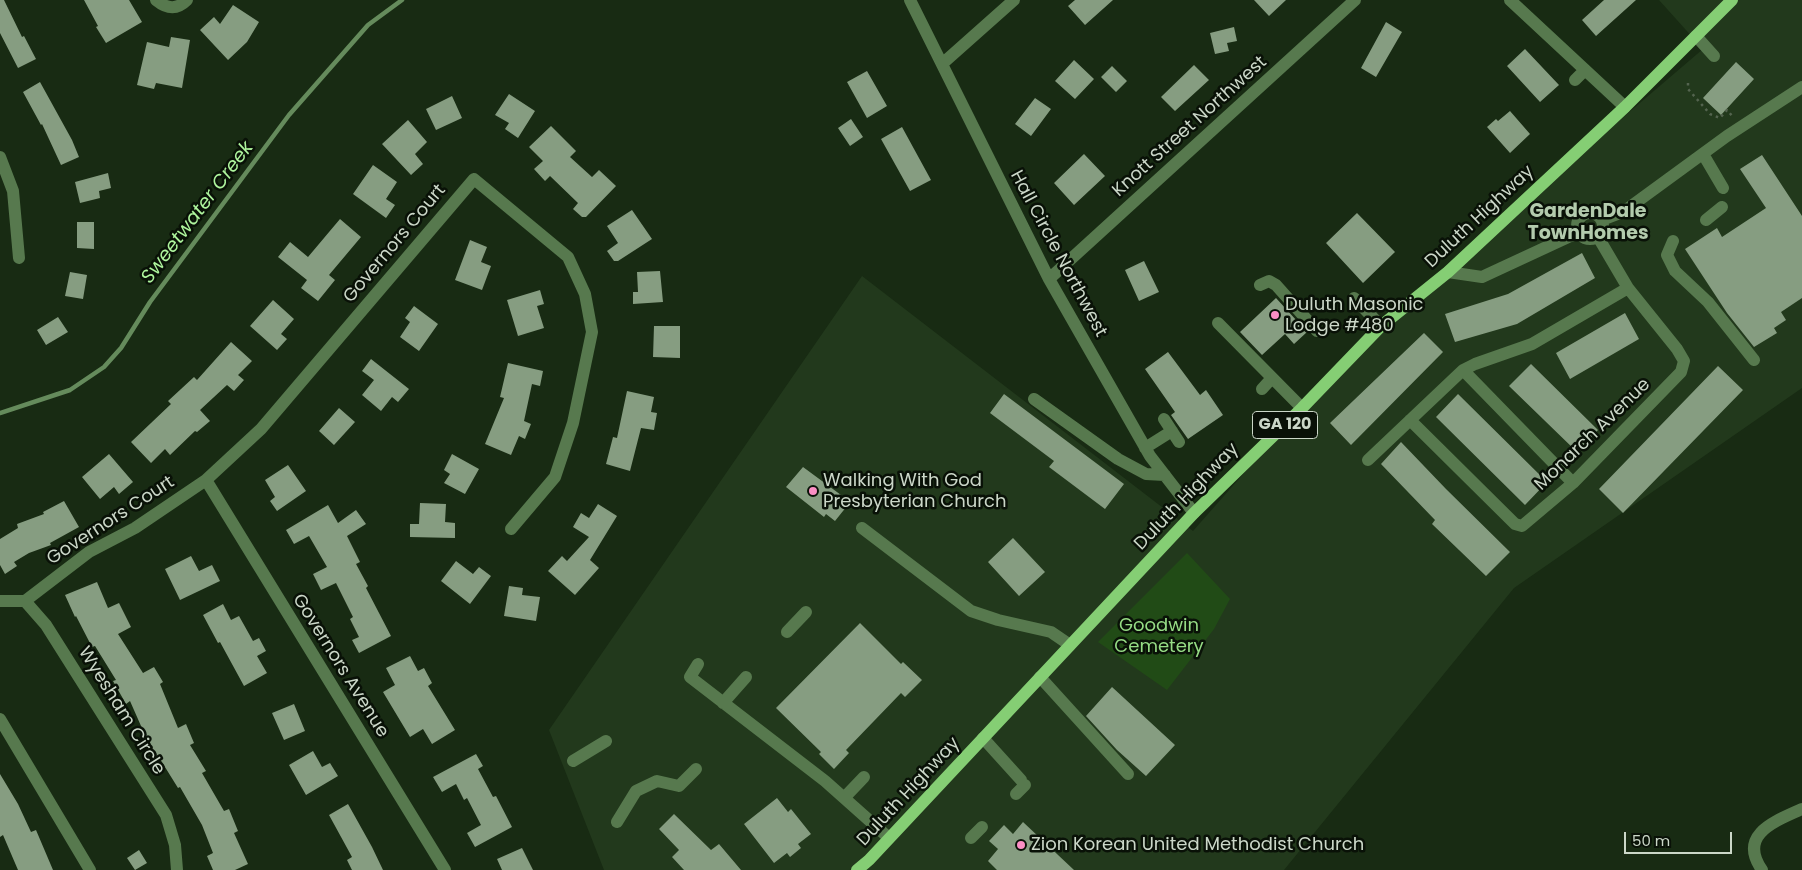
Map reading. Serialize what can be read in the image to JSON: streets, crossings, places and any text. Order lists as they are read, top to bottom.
{
  "streets": {
    "main road": ["Duluth Highway", "GA 120"],
    "street": [
      "Knott Street Northwest",
      "Governors Court",
      "Hall Circle Northwest",
      "Monarch Avenue",
      "Governors Avenue",
      "Wyesham Circle"
    ]
  },
  "crossings": [
    ["Knott Street Northwest", "Hall Circle Northwest"],
    ["Duluth Highway", "Hall Circle Northwest"],
    ["Governors Court", "Governors Avenue"],
    ["Governors Court", "Wyesham Circle"]
  ],
  "districts": ["GardenDale TownHomes"],
  "water": ["Sweetwater Creek"],
  "parks": ["Goodwin Cemetery"],
  "places": ["Duluth Masonic Lodge #480", "Walking With God Presbyterian Church", "Zion Korean United Methodist Church"],
  "scale_bar": "50 m"
}
